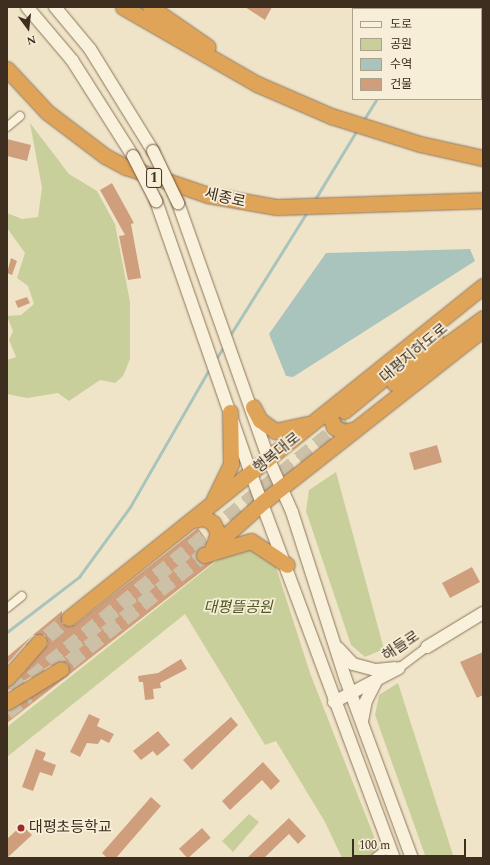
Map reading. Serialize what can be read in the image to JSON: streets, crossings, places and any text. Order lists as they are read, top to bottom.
{
  "streets": {
    "highway": [
      "1",
      "세종로",
      "대평지하도로",
      "행복대로"
    ],
    "street": ["해들로"]
  },
  "crossings": [
    ["대평지하도로", "행복대로"]
  ],
  "parks": ["대평뜰공원"],
  "places": ["대평초등학교"],
  "legend": [
    "도로",
    "공원",
    "수역",
    "건물"
  ],
  "scale_bar": "100 m",
  "north": "bottom"
}
